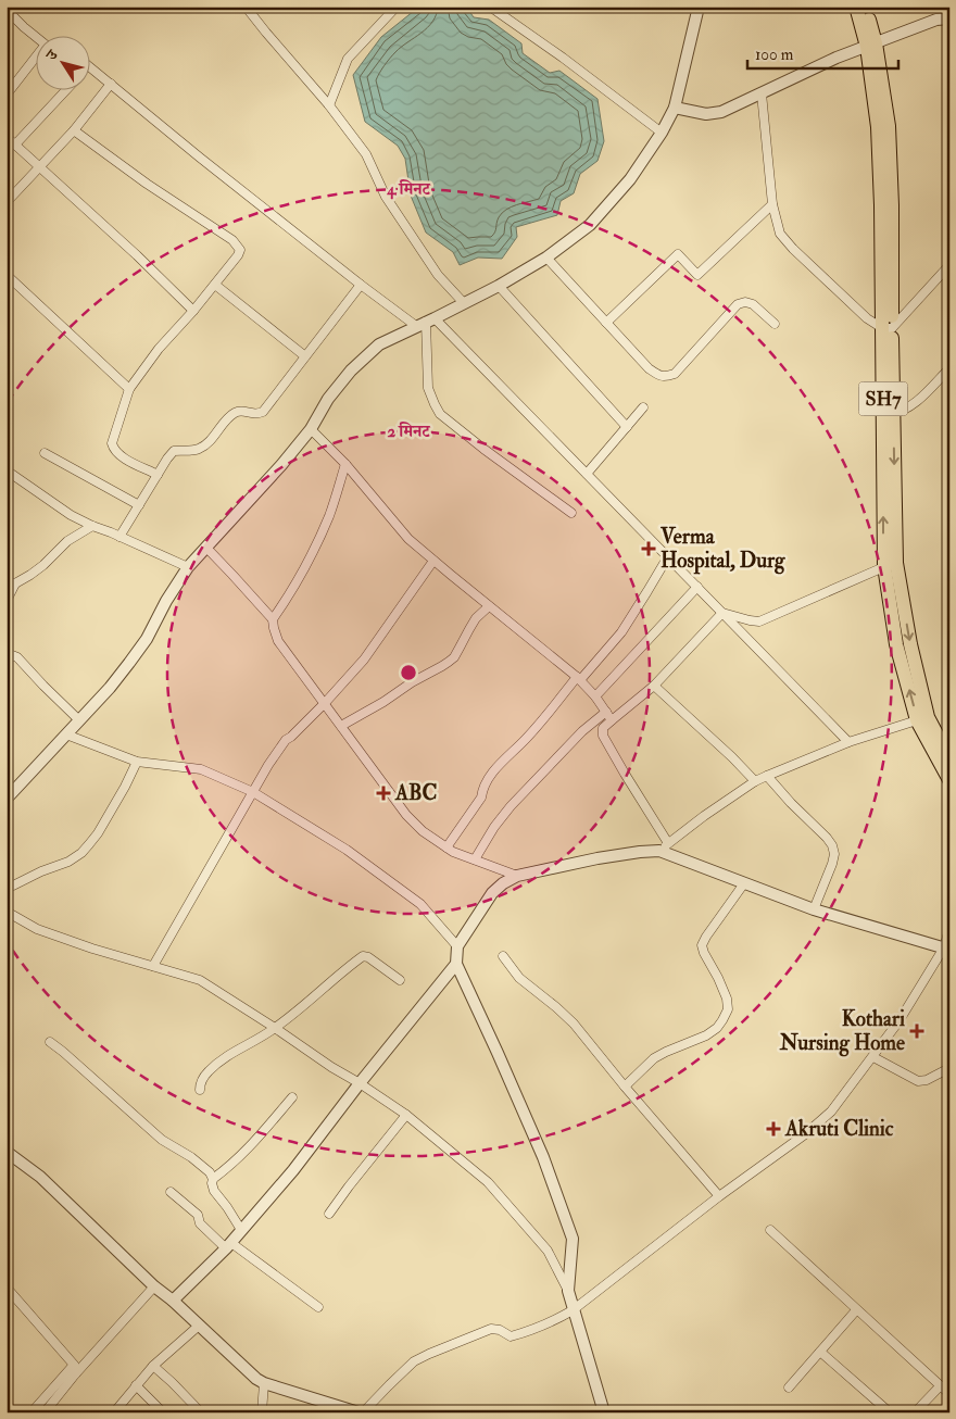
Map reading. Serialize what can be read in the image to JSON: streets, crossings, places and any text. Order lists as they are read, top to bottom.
{
  "streets": {
    "main road": ["SH7"]
  },
  "places": {
    "health": [
      "Verma Hospital, Durg",
      "ABC",
      "Kothari Nursing Home",
      "Akruti Clinic"
    ]
  },
  "scale_bar": "100 m",
  "north": "top left",
  "rings": ["4 मिनट", "2 मिनट"]
}
